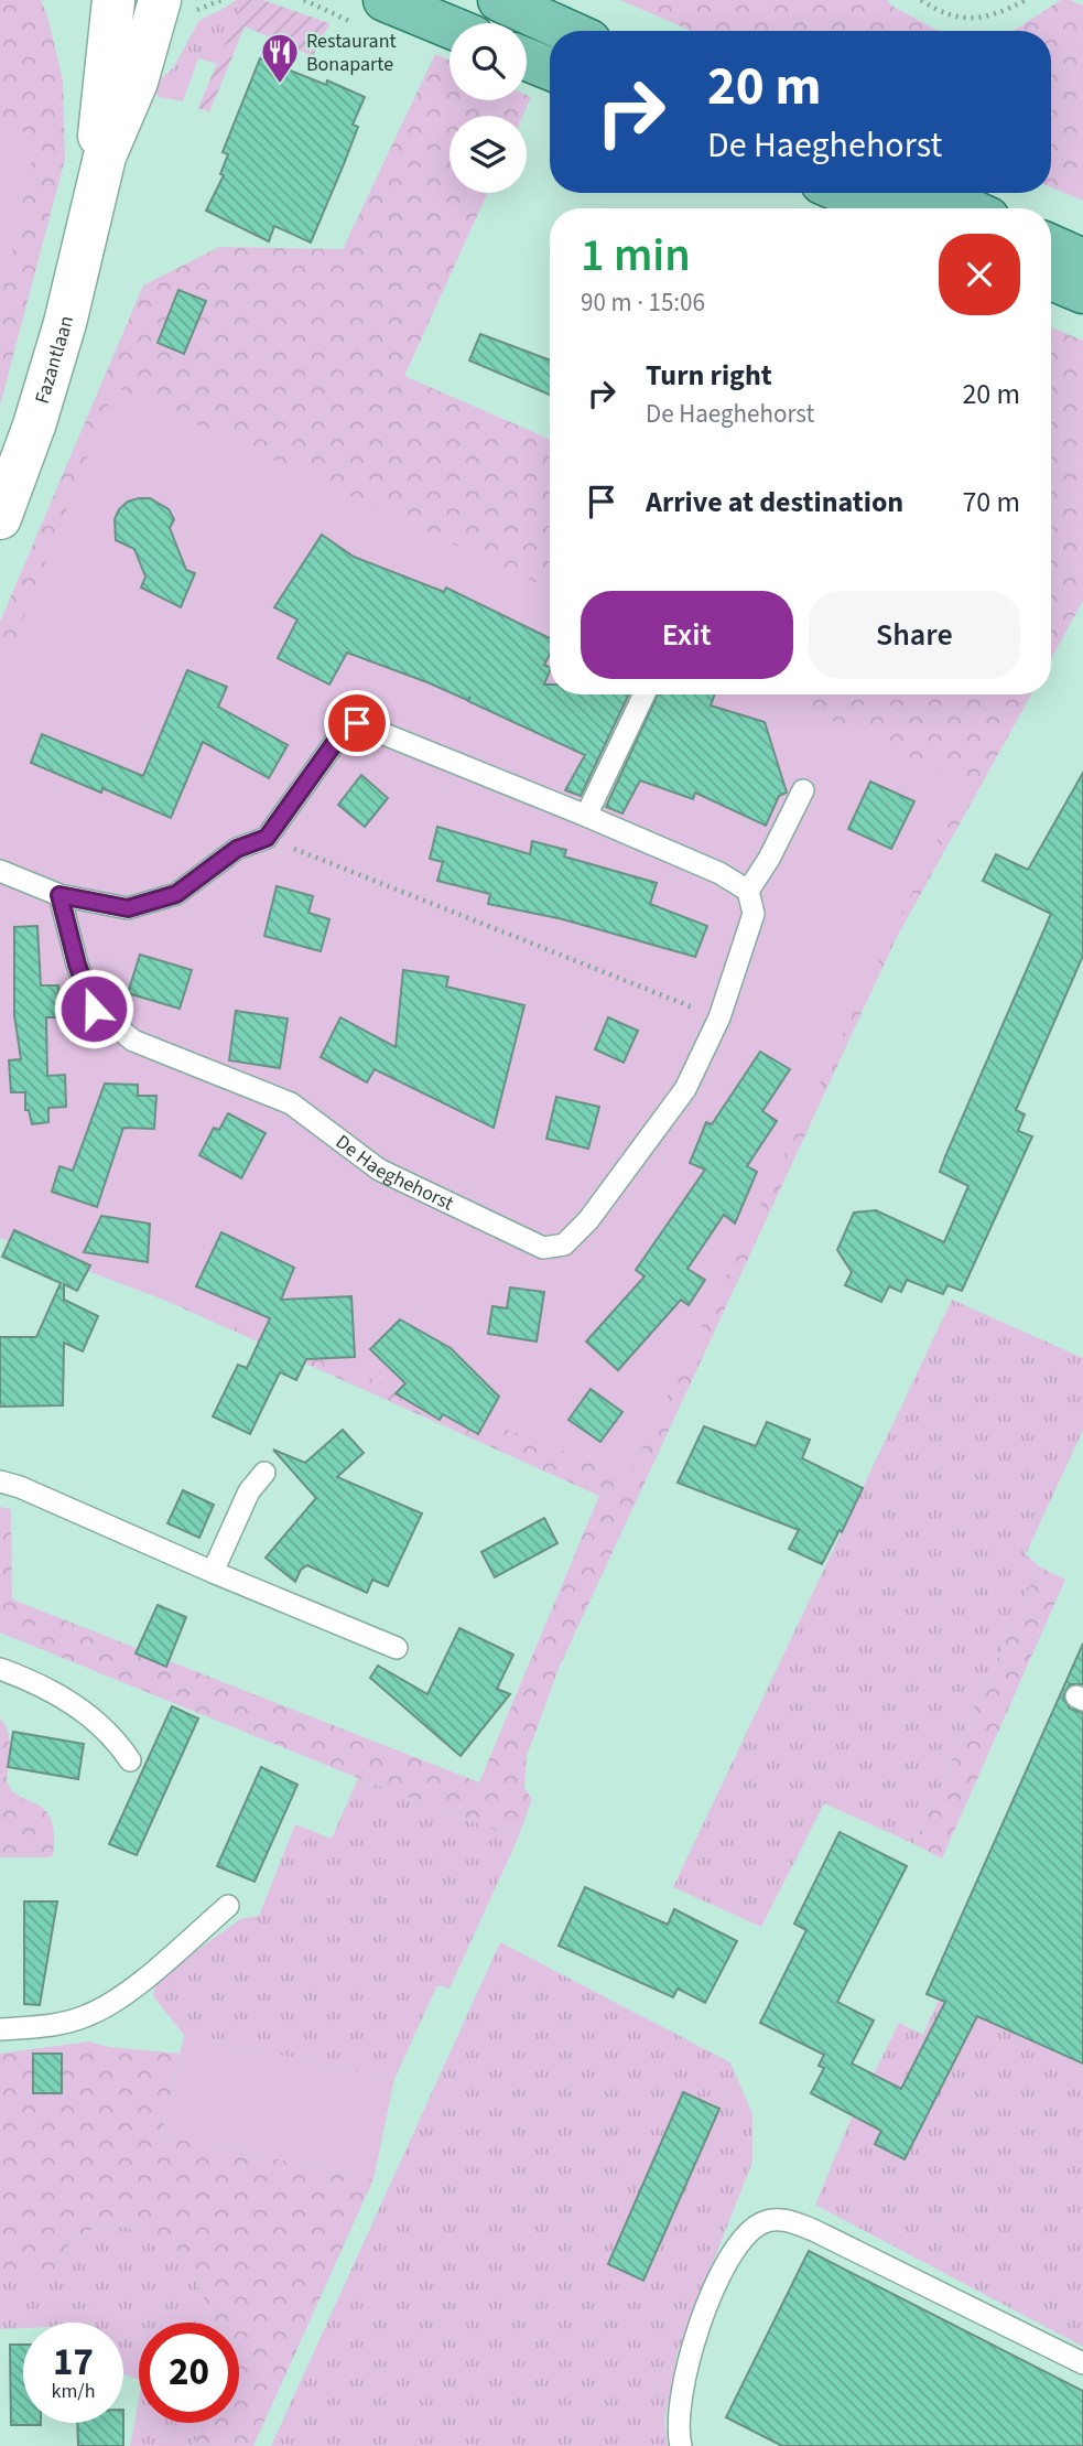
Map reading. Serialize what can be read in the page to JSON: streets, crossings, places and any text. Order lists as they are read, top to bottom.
{
  "streets": {
    "street": ["Fazantlaan"],
    "lane": ["De Haeghehorst"]
  },
  "places": {
    "restaurant": ["Restaurant Bonaparte"]
  },
  "page": {
    "turn": ["20 m", "De Haeghehorst"],
    "heading": ["1 min", "90 m · 15:06"],
    "list": [
      {
        "name": "Turn right",
        "note": "De Haeghehorst",
        "value": "20 m"
      },
      {
        "name": "Arrive at destination",
        "value": "70 m"
      }
    ],
    "buttons": ["Exit", "Share"],
    "speed": "17 km/h",
    "limit": "20"
  }
}
